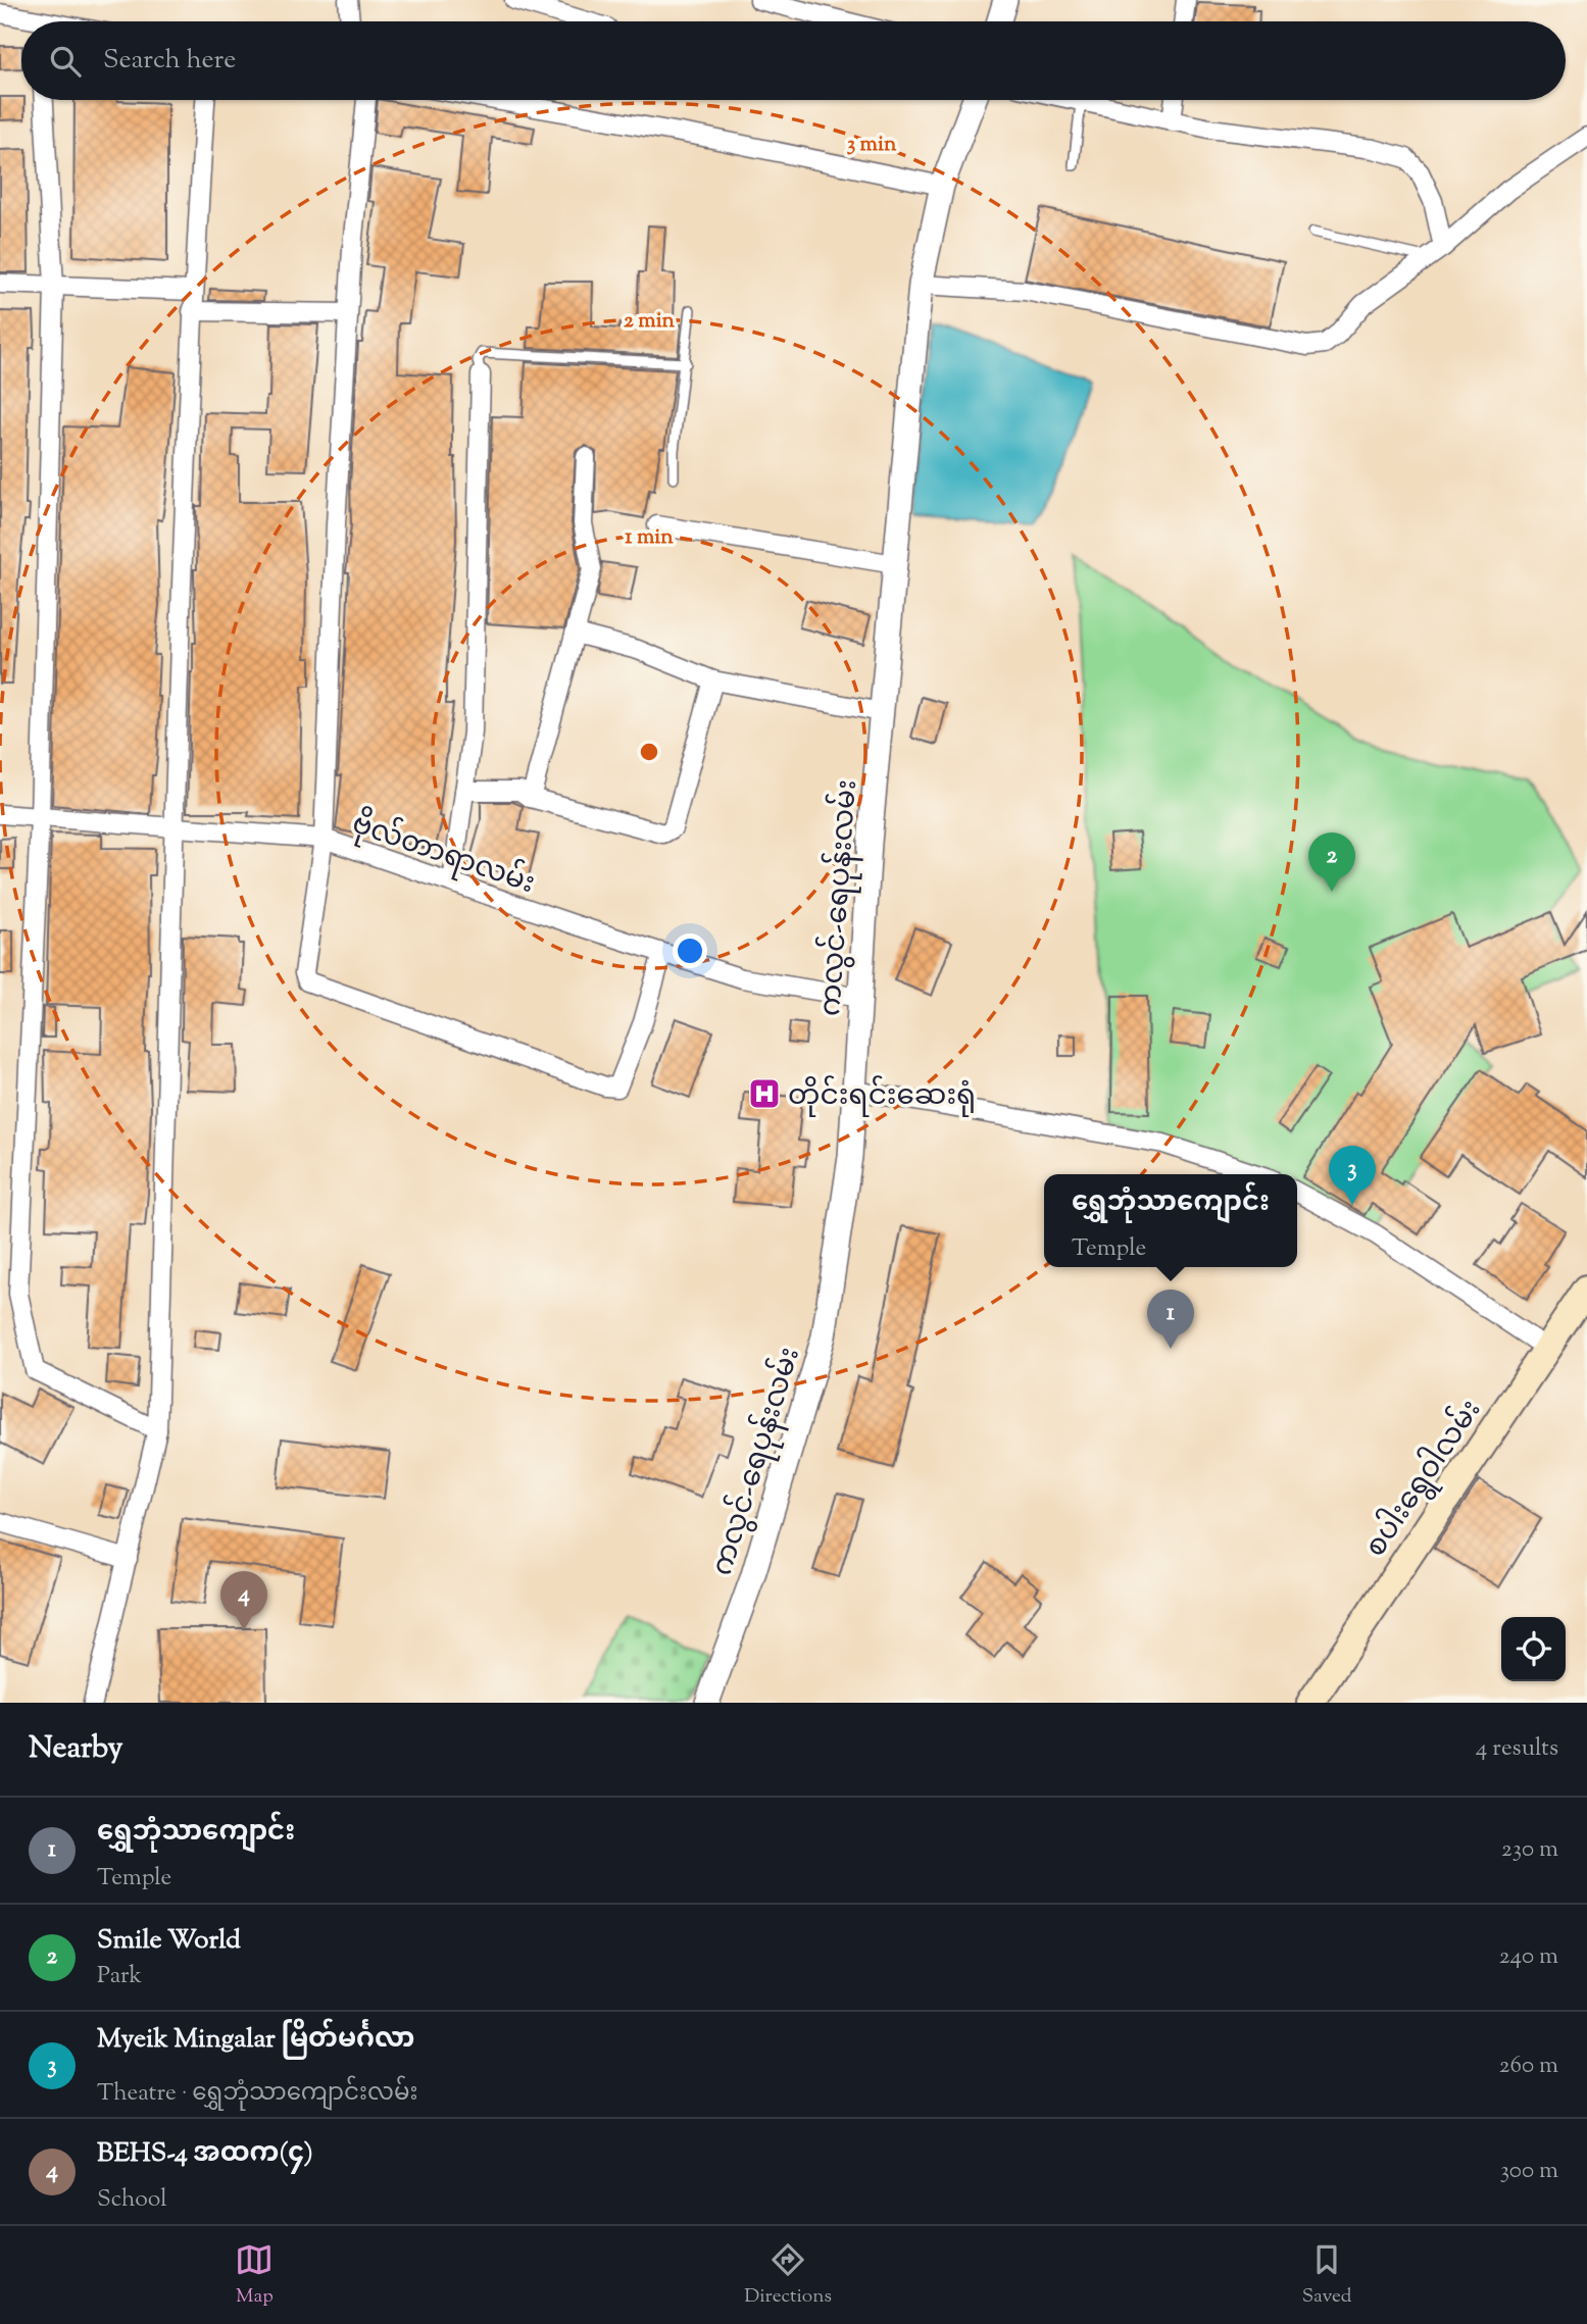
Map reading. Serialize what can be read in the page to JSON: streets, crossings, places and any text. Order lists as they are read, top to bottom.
{
  "streets": {
    "main road": ["စပါးရွေဝါလမ်း"],
    "street": ["ဗိုလ်တာရာလမ်း", "ကလွင်-ရေပုန်းလမ်း"]
  },
  "crossings": [
    ["ဗိုလ်တာရာလမ်း", "ကလွင်-ရေပုန်းလမ်း"]
  ],
  "places": {
    "hospital": ["တိုင်းရင်းဆေးရုံ"]
  },
  "page": {
    "search": "Search here",
    "pins": [
      "2",
      "3",
      "1",
      "4"
    ],
    "popup": ["ရွှေဘုံသာကျောင်း", "Temple"],
    "heading": ["Nearby", "4 results"],
    "list": [
      {
        "mark": "1",
        "name": "ရွှေဘုံသာကျောင်း",
        "note": "Temple",
        "value": "230 m"
      },
      {
        "mark": "2",
        "name": "Smile World",
        "note": "Park",
        "value": "240 m"
      },
      {
        "mark": "3",
        "name": "Myeik Mingalar မြိတ်မင်္ဂလာ",
        "note": "Theatre · ရွှေဘုံသာကျောင်းလမ်း",
        "value": "260 m"
      },
      {
        "mark": "4",
        "name": "BEHS-4 အထက(၄)",
        "note": "School",
        "value": "300 m"
      }
    ],
    "nav": ["Map", "Directions", "Saved"]
  },
  "rings": ["3 min", "2 min", "1 min"]
}
